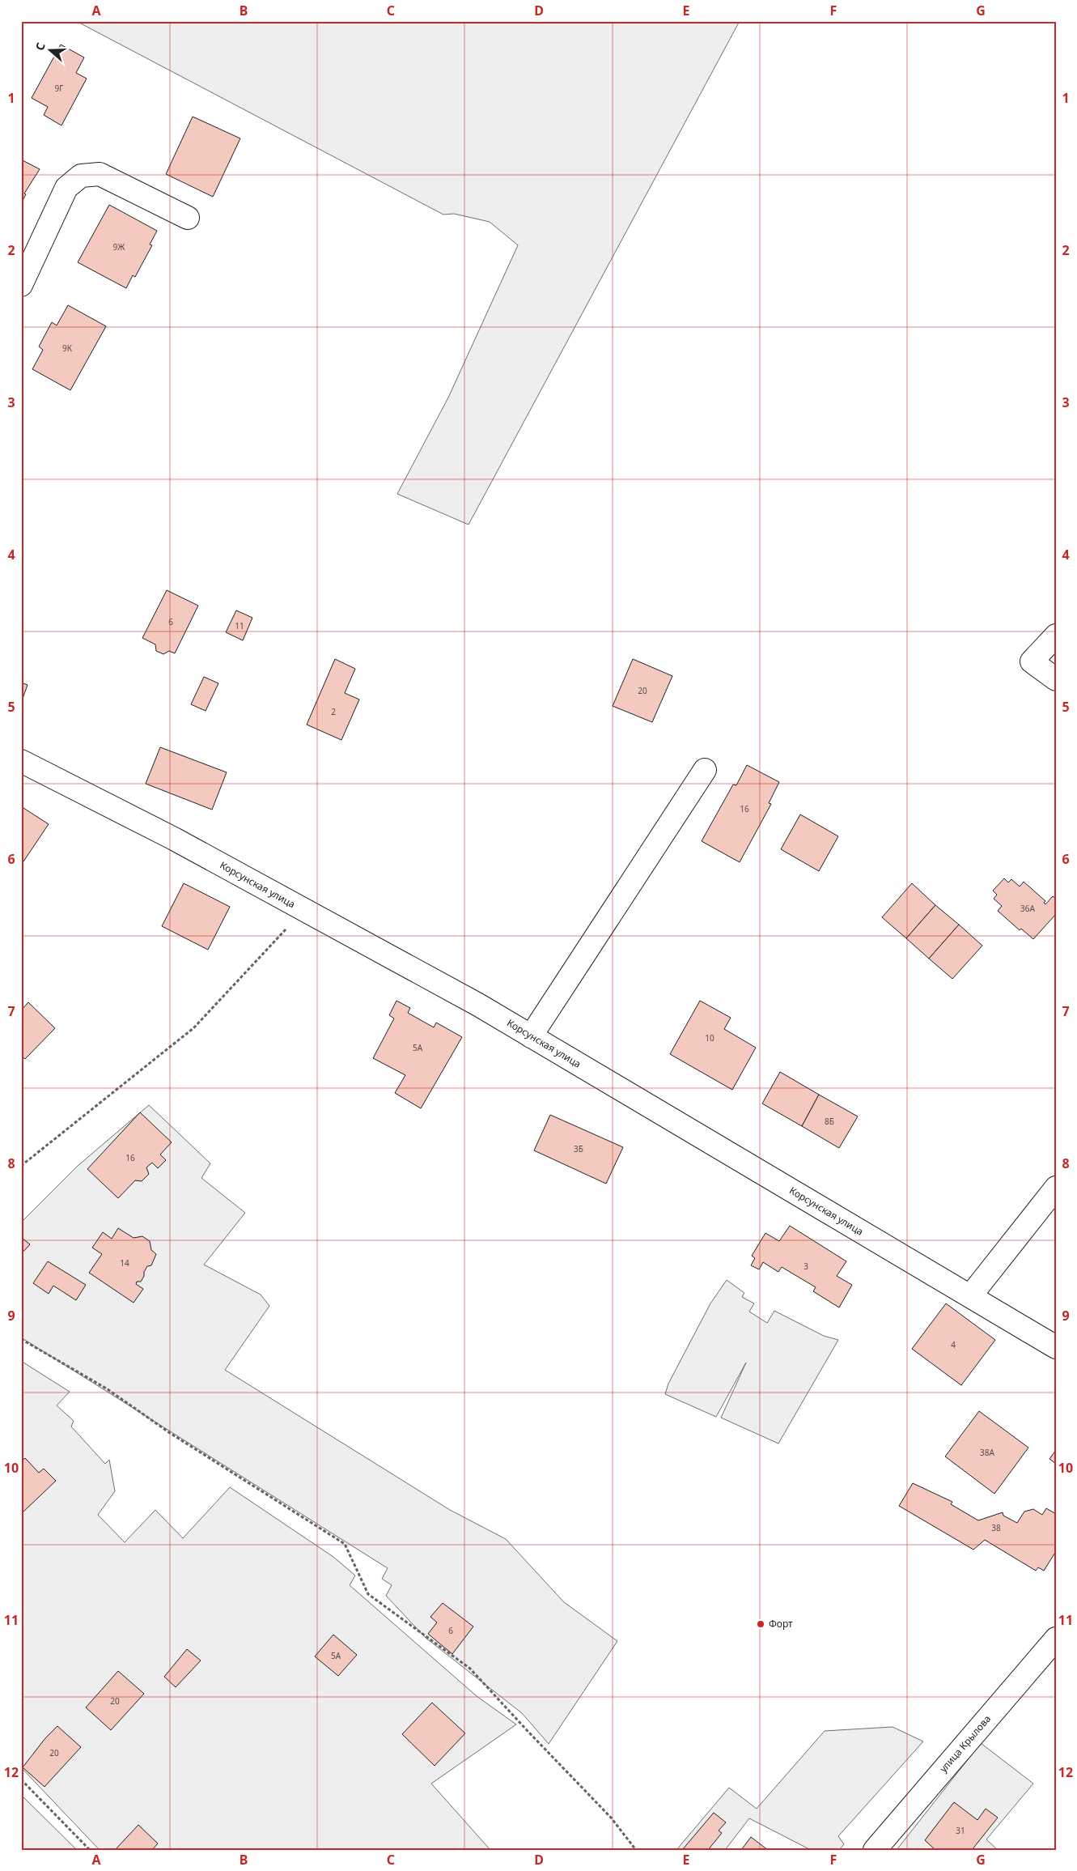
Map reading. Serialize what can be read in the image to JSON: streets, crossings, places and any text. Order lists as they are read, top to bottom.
{
  "streets": {
    "street": ["Корсунская улица", "улица Крылова"]
  },
  "places": ["Форт"],
  "house_numbers": [
    "9Г",
    "9Ж",
    "9К",
    "6",
    "11",
    "20",
    "2",
    "16",
    "36А",
    "10",
    "5А",
    "8Б",
    "3Б",
    "16",
    "14",
    "3",
    "4",
    "38А",
    "38",
    "6",
    "5А",
    "20",
    "20",
    "31"
  ],
  "north": "left",
  "grid": {
    "columns": [
      "A",
      "B",
      "C",
      "D",
      "E",
      "F",
      "G"
    ],
    "rows": [
      "1",
      "2",
      "3",
      "4",
      "5",
      "6",
      "7",
      "8",
      "9",
      "10",
      "11",
      "12"
    ]
  }
}
